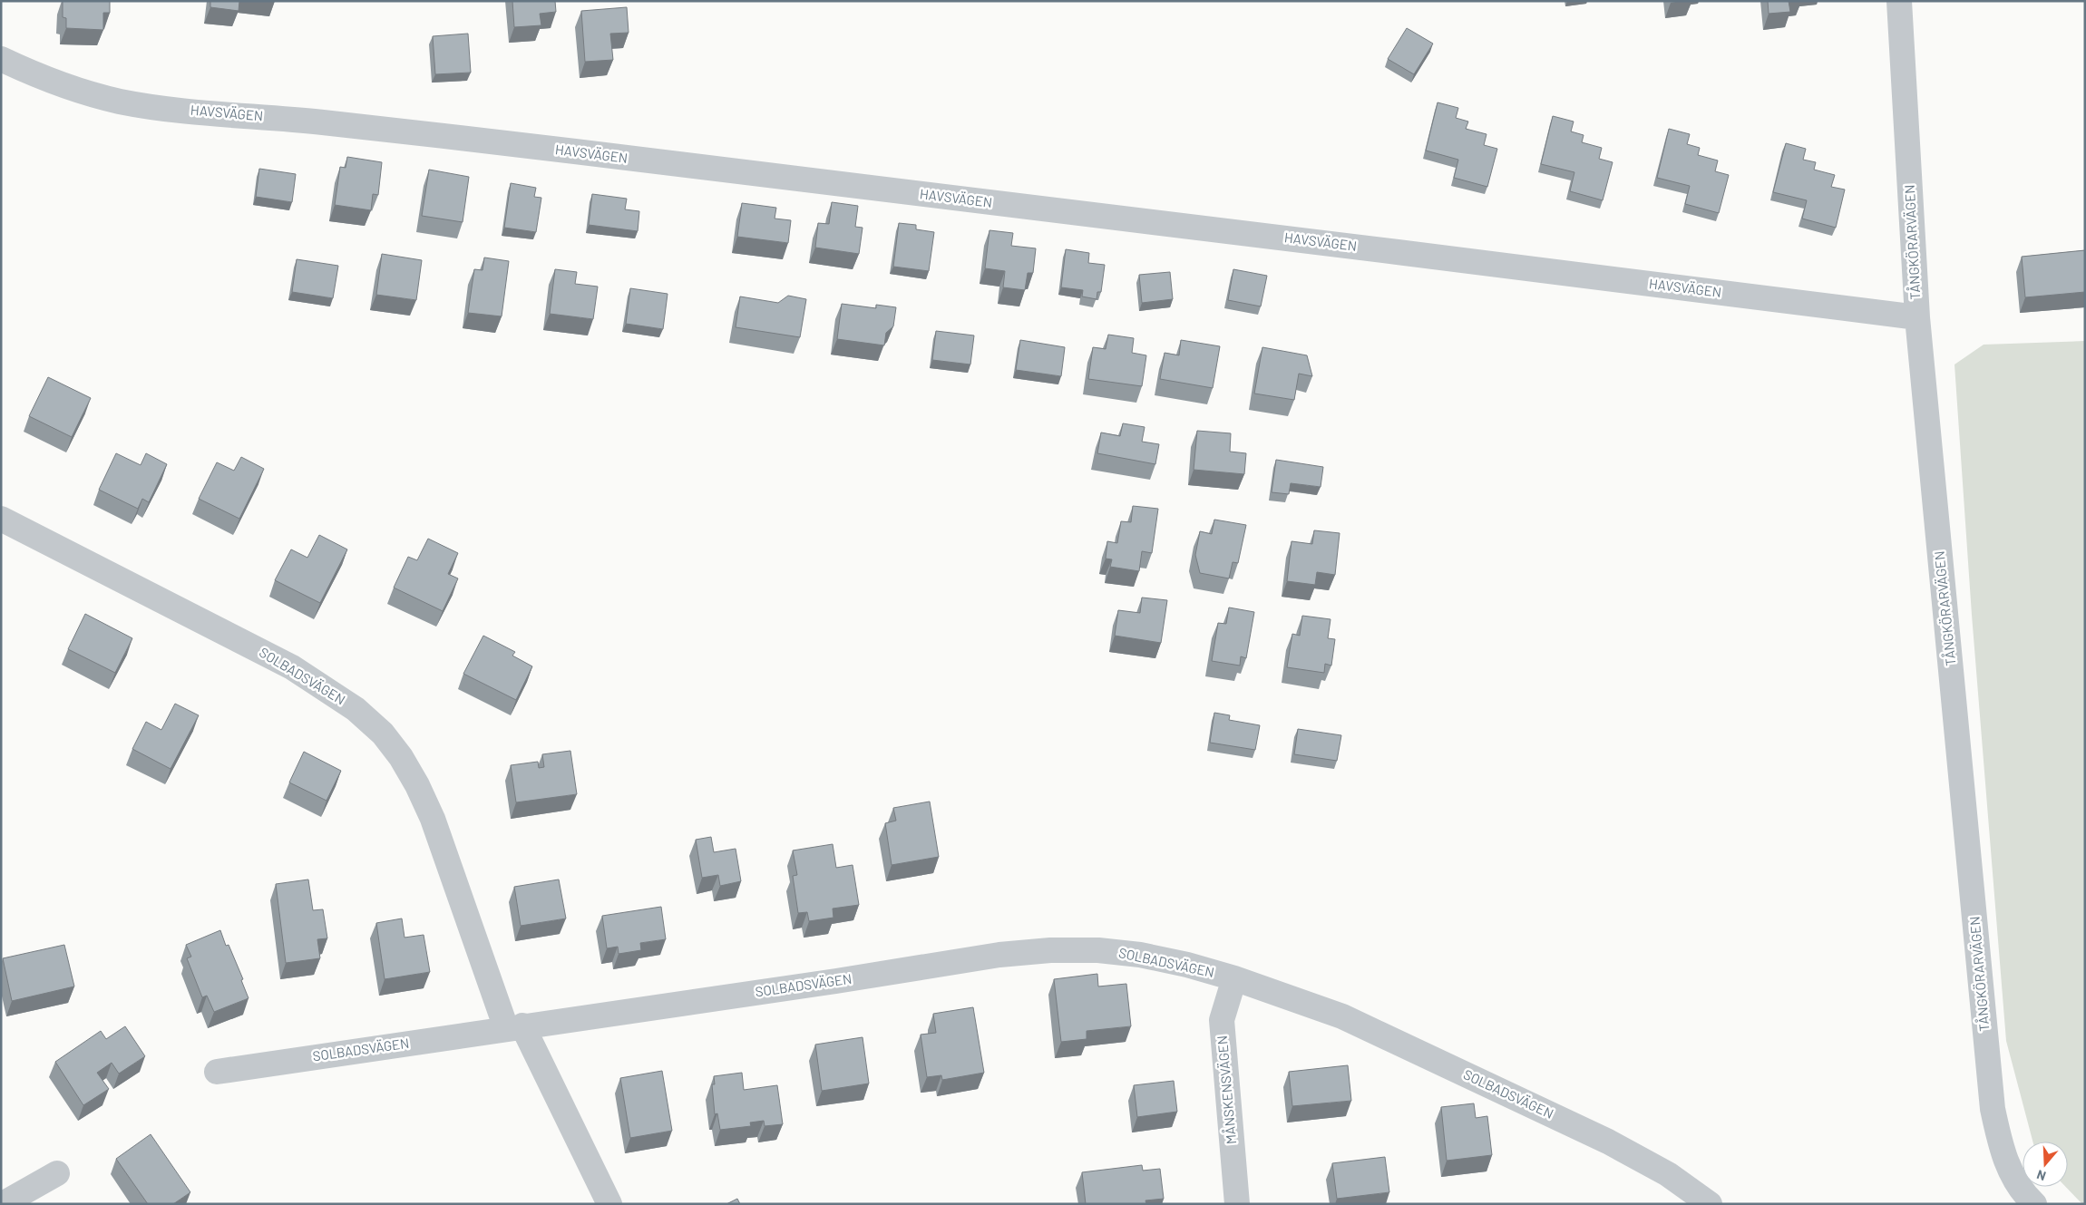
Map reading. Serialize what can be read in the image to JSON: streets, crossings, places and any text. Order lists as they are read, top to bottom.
{
  "streets": {
    "street": [
      "HAVSVÄGEN",
      "TÅNGKÖRARVÄGEN",
      "SOLBADSVÄGEN",
      "MÅNSKENSVÄGEN"
    ]
  },
  "crossings": [
    ["HAVSVÄGEN", "TÅNGKÖRARVÄGEN"],
    ["SOLBADSVÄGEN", "MÅNSKENSVÄGEN"]
  ],
  "north": "bottom"
}
